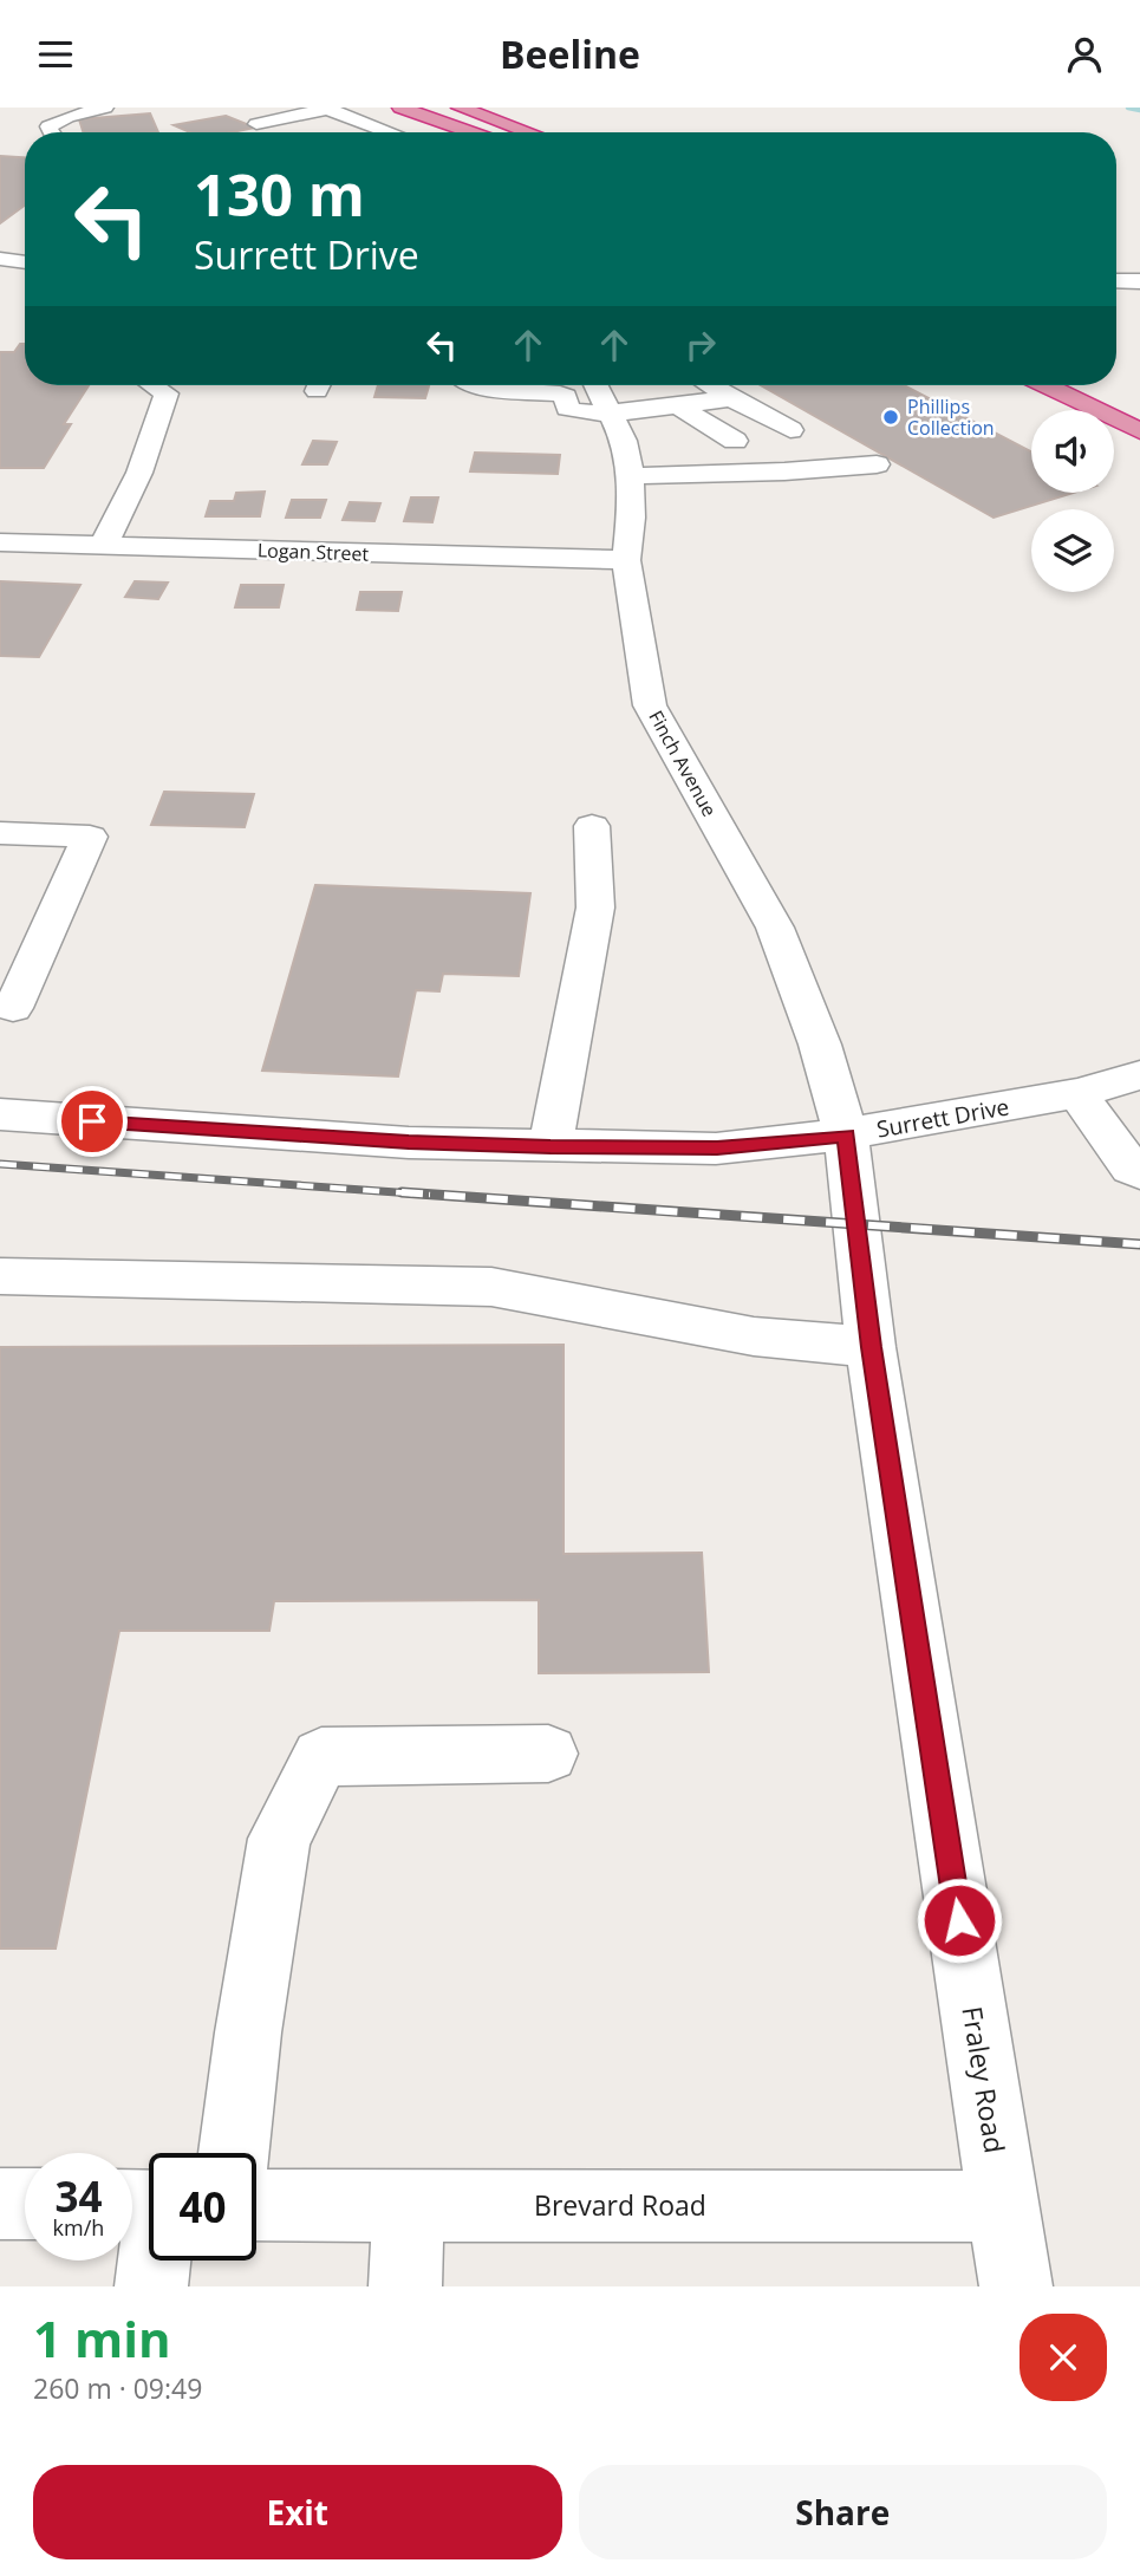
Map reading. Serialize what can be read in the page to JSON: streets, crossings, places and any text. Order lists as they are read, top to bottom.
{
  "streets": {
    "street": [
      "Logan Street",
      "Finch Avenue",
      "Surrett Drive",
      "Fraley Road",
      "Brevard Road"
    ]
  },
  "crossings": [
    ["Logan Street", "Finch Avenue"],
    ["Finch Avenue", "Surrett Drive"],
    ["Finch Avenue", "Fraley Road"],
    ["Surrett Drive", "Fraley Road"],
    ["Fraley Road", "Brevard Road"]
  ],
  "places": ["Phillips Collection"],
  "page": {
    "header": "Beeline",
    "turn": ["130 m", "Surrett Drive"],
    "speed": "34 km/h",
    "limit": "40",
    "heading": ["1 min", "260 m · 09:49"],
    "buttons": ["Exit", "Share"]
  }
}
